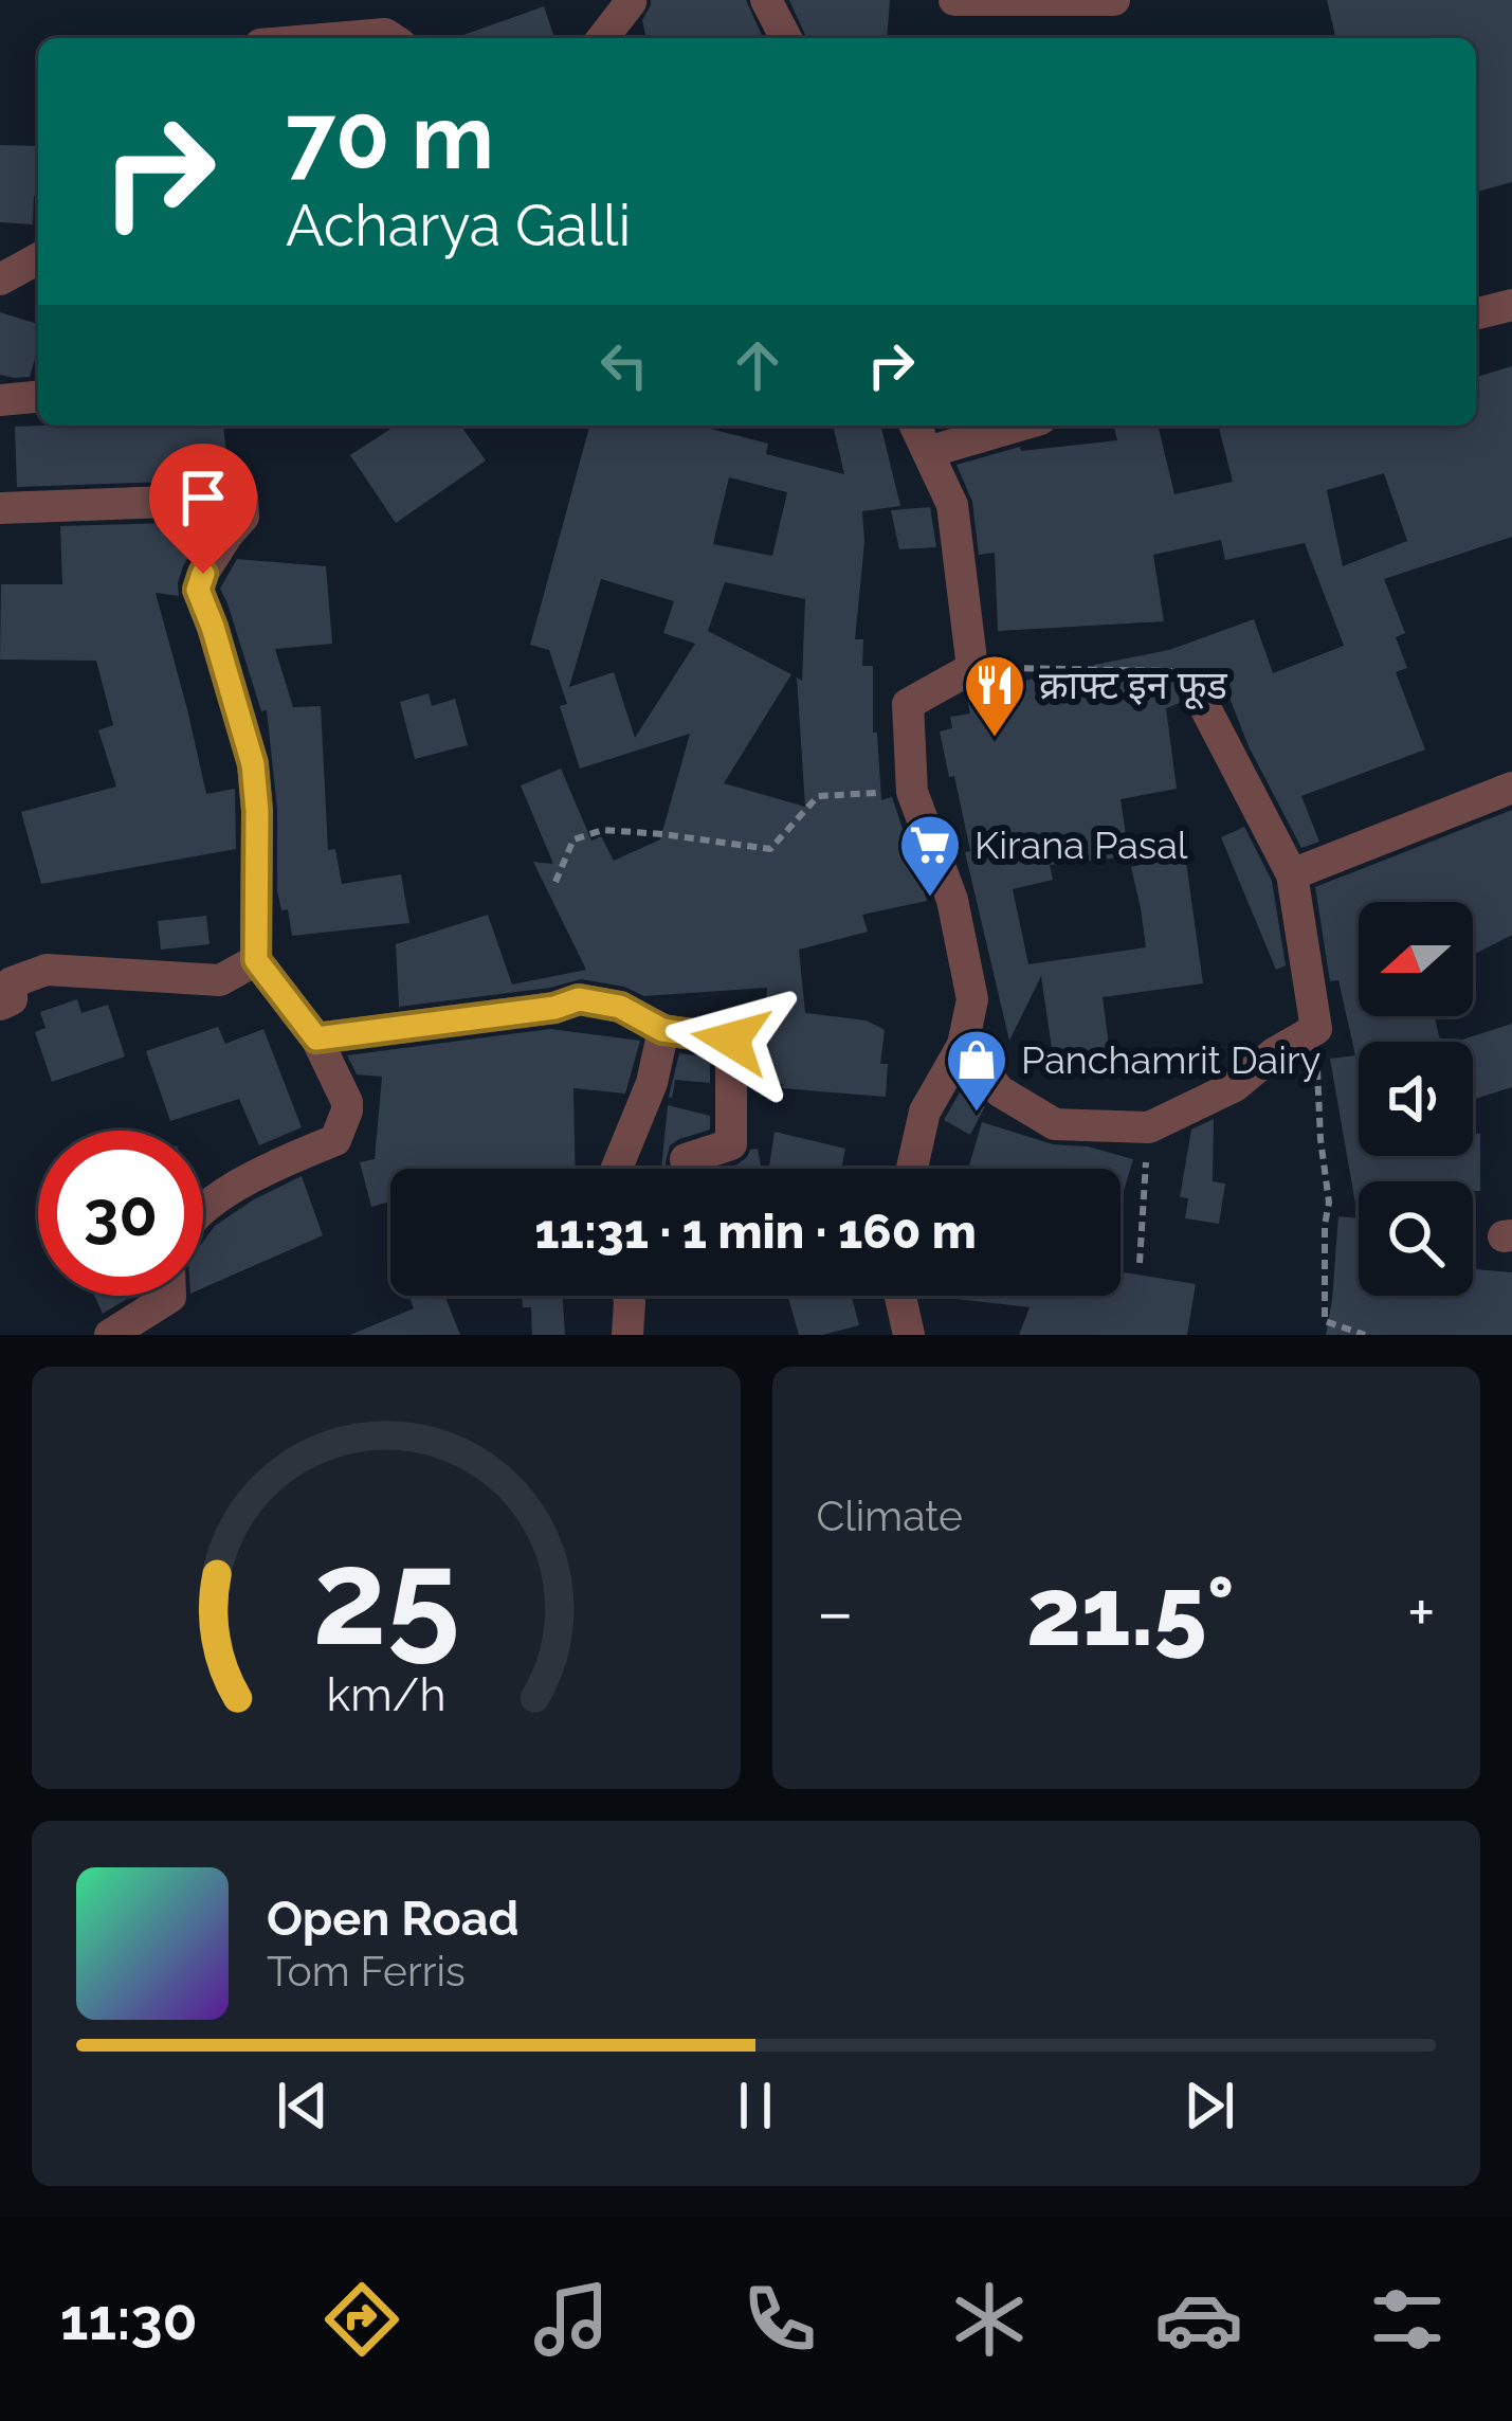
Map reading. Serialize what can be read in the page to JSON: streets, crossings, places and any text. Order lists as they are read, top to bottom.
{
  "places": {
    "restaurant": ["क्राफ्ट इन फूड"],
    "supermarket": ["Kirana Pasal"],
    "shop": ["Panchamrit Dairy"]
  },
  "north": "left",
  "page": {
    "turn": ["70 m", "Acharya Galli"],
    "limit": "30",
    "trip": "11:31 · 1 min · 160 m",
    "tile": "Climate",
    "heat": ["−", "21.5°", "+"],
    "song": ["Open Road", "Tom Ferris"],
    "tabs": "11:30",
    "gauge": ["25", "km/h"]
  }
}
